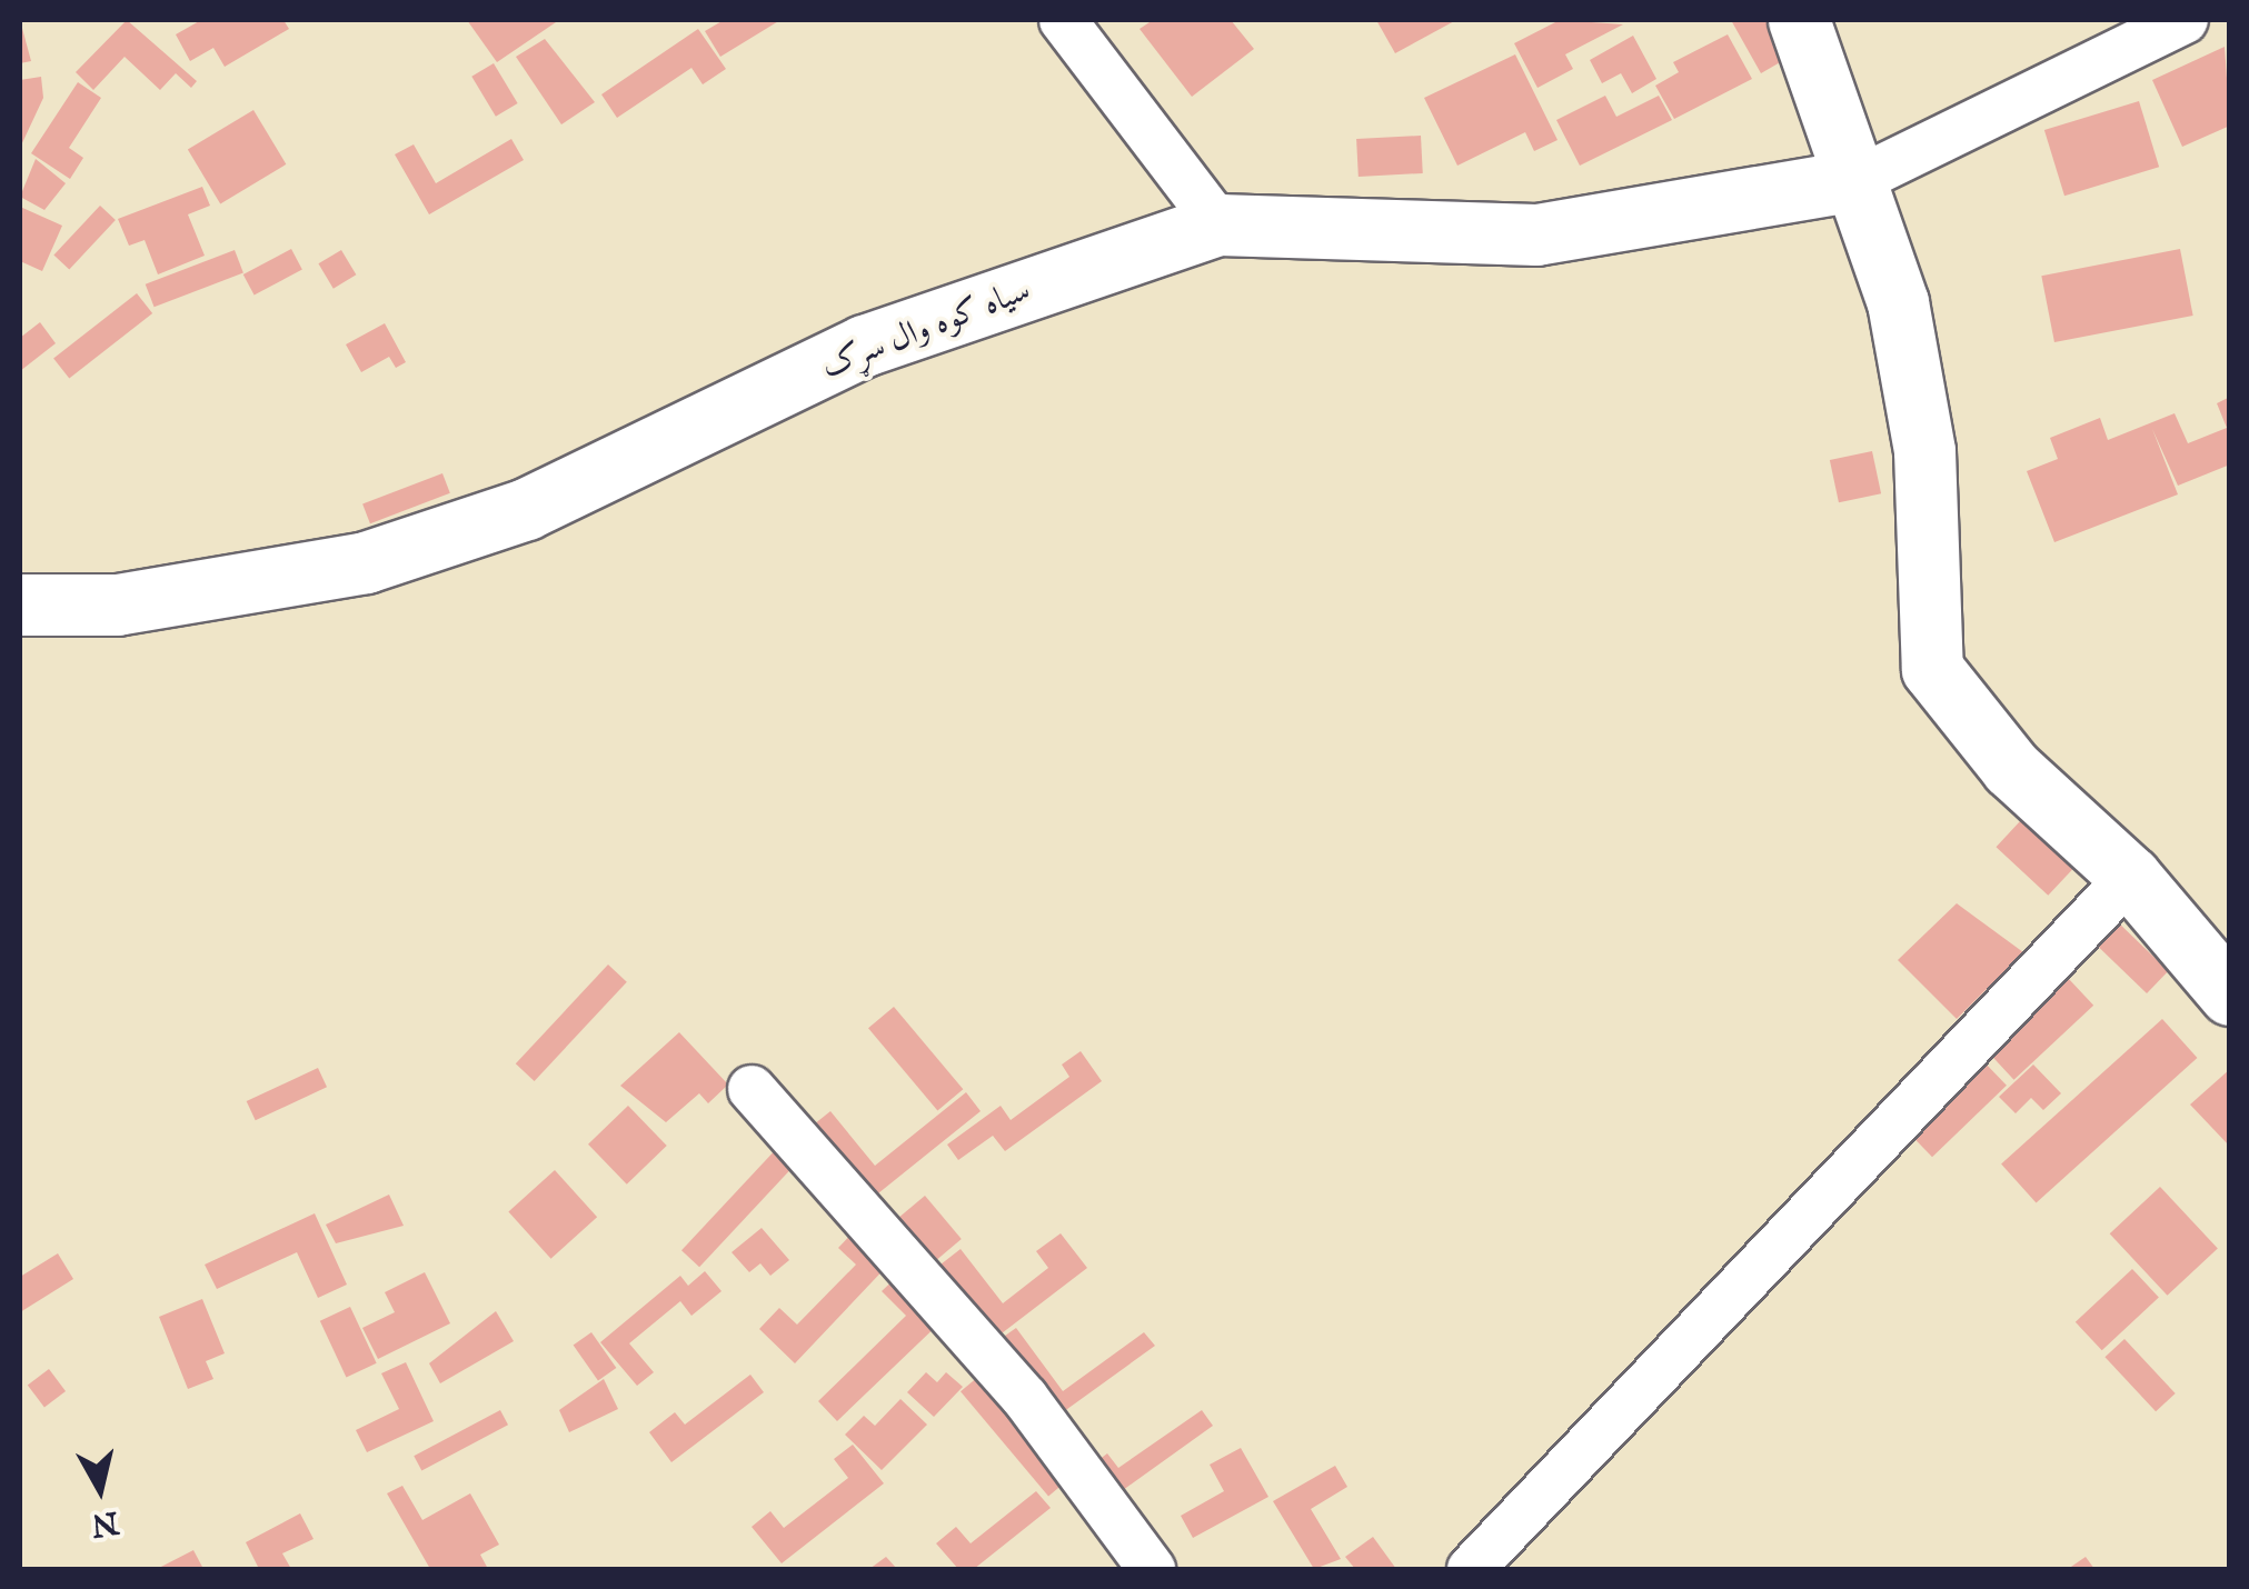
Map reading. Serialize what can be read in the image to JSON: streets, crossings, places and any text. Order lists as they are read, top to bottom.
{
  "streets": {
    "street": ["سیاه کوه وال سړک"]
  },
  "north": "bottom"
}
